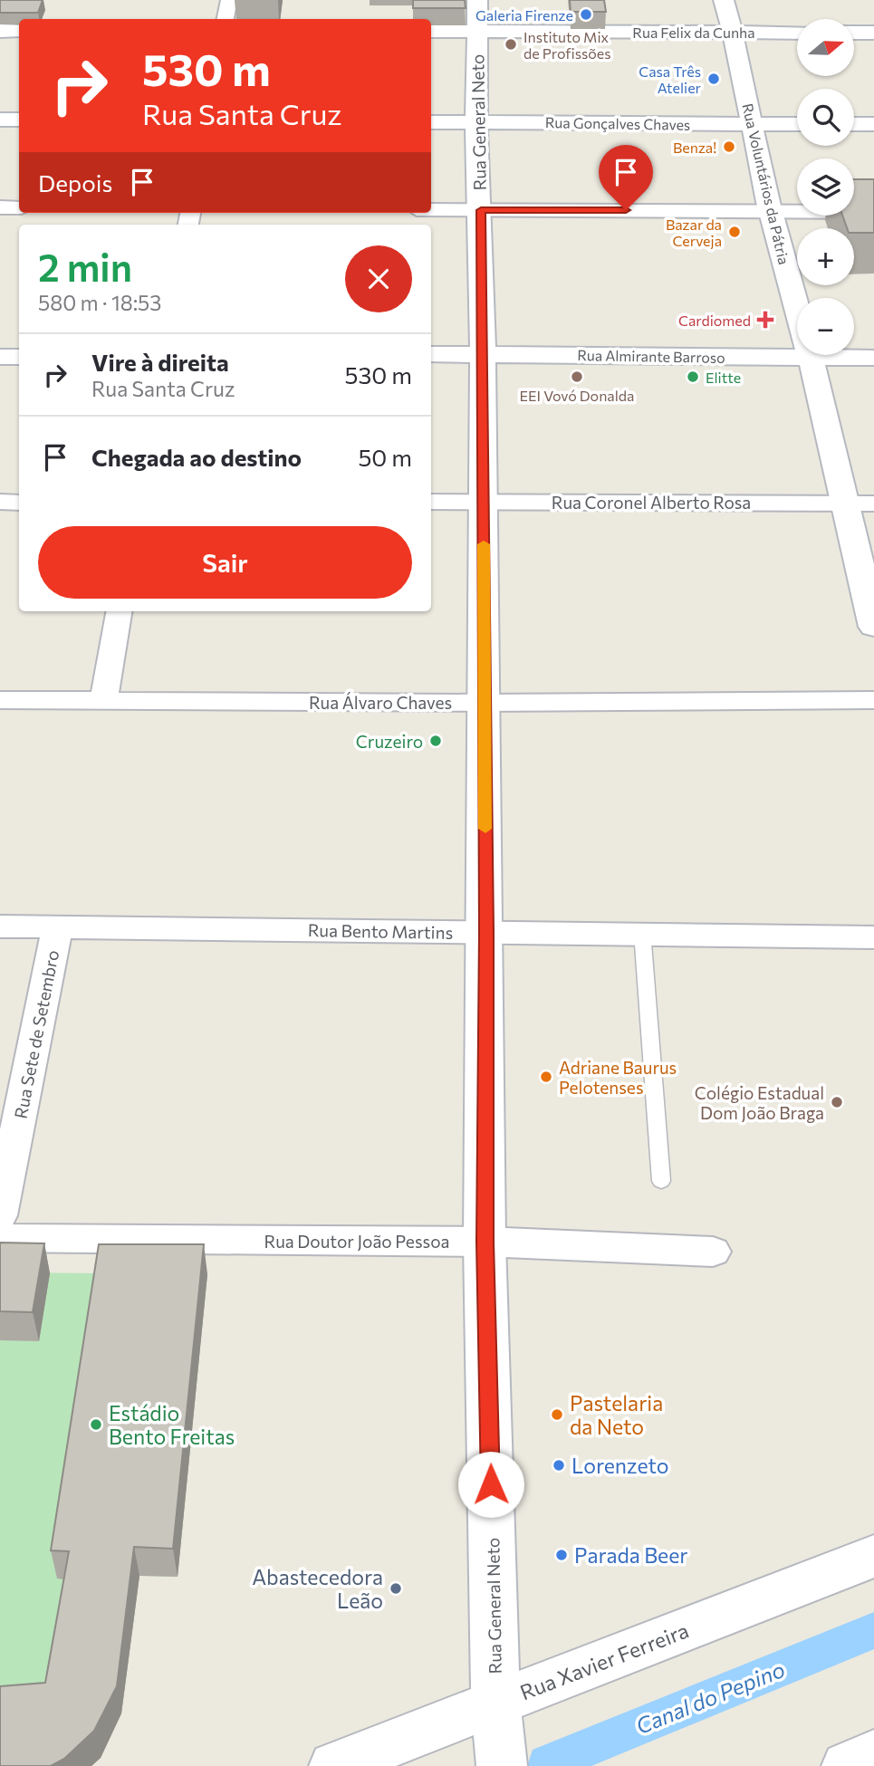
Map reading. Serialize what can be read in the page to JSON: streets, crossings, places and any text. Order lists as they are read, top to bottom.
{
  "streets": {
    "street": [
      "Rua Felix da Cunha",
      "Rua General Neto",
      "Rua Gonçalves Chaves",
      "Rua Voluntários da Pátria",
      "Rua Almirante Barroso",
      "Rua Coronel Alberto Rosa",
      "Rua Álvaro Chaves",
      "Rua Bento Martins",
      "Rua Sete de Setembro",
      "Rua Doutor João Pessoa",
      "Rua Xavier Ferreira"
    ]
  },
  "crossings": [
    ["Rua Felix da Cunha", "Rua General Neto"],
    ["Rua Felix da Cunha", "Rua Voluntários da Pátria"],
    ["Rua General Neto", "Rua Gonçalves Chaves"],
    ["Rua General Neto", "Rua Almirante Barroso"],
    ["Rua General Neto", "Rua Coronel Alberto Rosa"],
    ["Rua General Neto", "Rua Álvaro Chaves"],
    ["Rua General Neto", "Rua Bento Martins"],
    ["Rua General Neto", "Rua Doutor João Pessoa"],
    ["Rua General Neto", "Rua Xavier Ferreira"],
    ["Rua Gonçalves Chaves", "Rua Voluntários da Pátria"],
    ["Rua Voluntários da Pátria", "Rua Almirante Barroso"],
    ["Rua Voluntários da Pátria", "Rua Coronel Alberto Rosa"],
    ["Rua Bento Martins", "Rua Sete de Setembro"]
  ],
  "water": ["Canal do Pepino"],
  "places": {
    "other": [
      "Galeria Firenze",
      "Instituto Mix de Profissões",
      "Casa Três Atelier",
      "Benza!",
      "Bazar da Cerveja",
      "EEI Vovó Donalda",
      "Elitte",
      "Cruzeiro",
      "Adriane Baurus Pelotenses",
      "Colégio Estadual Dom João Braga",
      "Pastelaria da Neto",
      "Estádio Bento Freitas",
      "Lorenzeto",
      "Parada Beer",
      "Abastecedora Leão"
    ],
    "health": ["Cardiomed"]
  },
  "north": "right",
  "page": {
    "map_buttons": ["+", "−"],
    "turn": ["530 m", "Rua Santa Cruz"],
    "then": "Depois",
    "heading": ["2 min", "580 m · 18:53"],
    "list": [
      {
        "name": "Vire à direita",
        "note": "Rua Santa Cruz",
        "value": "530 m"
      },
      {
        "name": "Chegada ao destino",
        "value": "50 m"
      }
    ],
    "buttons": "Sair"
  }
}
